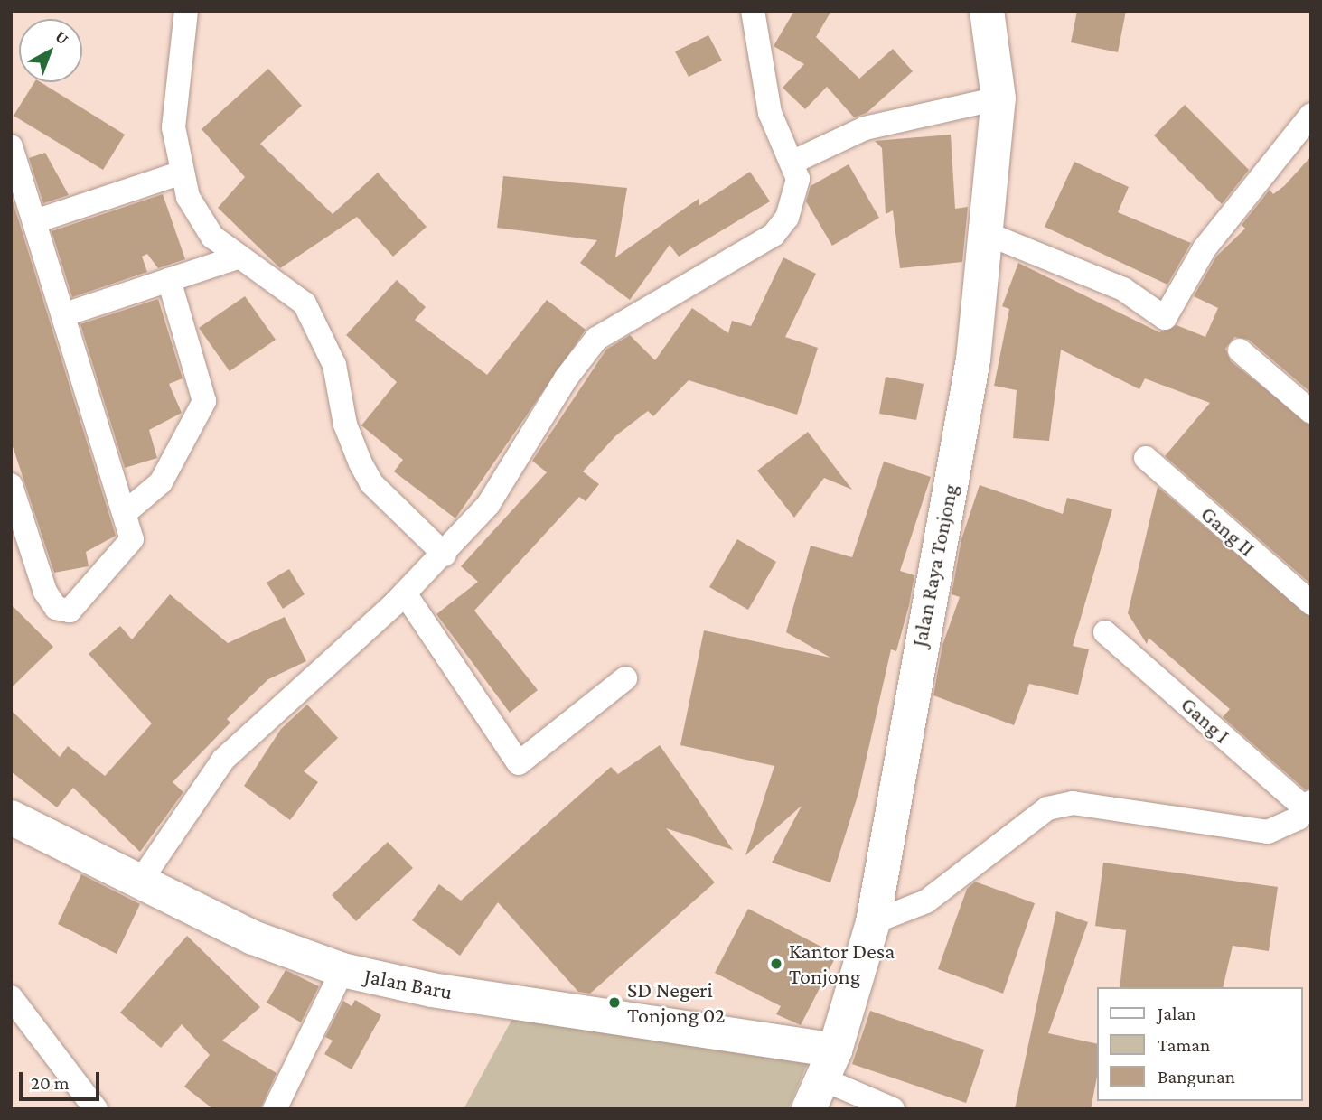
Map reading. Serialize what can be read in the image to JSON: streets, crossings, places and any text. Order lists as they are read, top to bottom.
{
  "streets": {
    "main road": ["Jalan Raya Tonjong", "Jalan Baru"],
    "street": ["Gang II", "Gang I"]
  },
  "crossings": [
    ["Jalan Raya Tonjong", "Jalan Baru"]
  ],
  "places": ["Kantor Desa Tonjong", "SD Negeri Tonjong 02"],
  "legend": ["Jalan", "Taman", "Bangunan"],
  "scale_bar": "20 m",
  "north": "top right"
}
